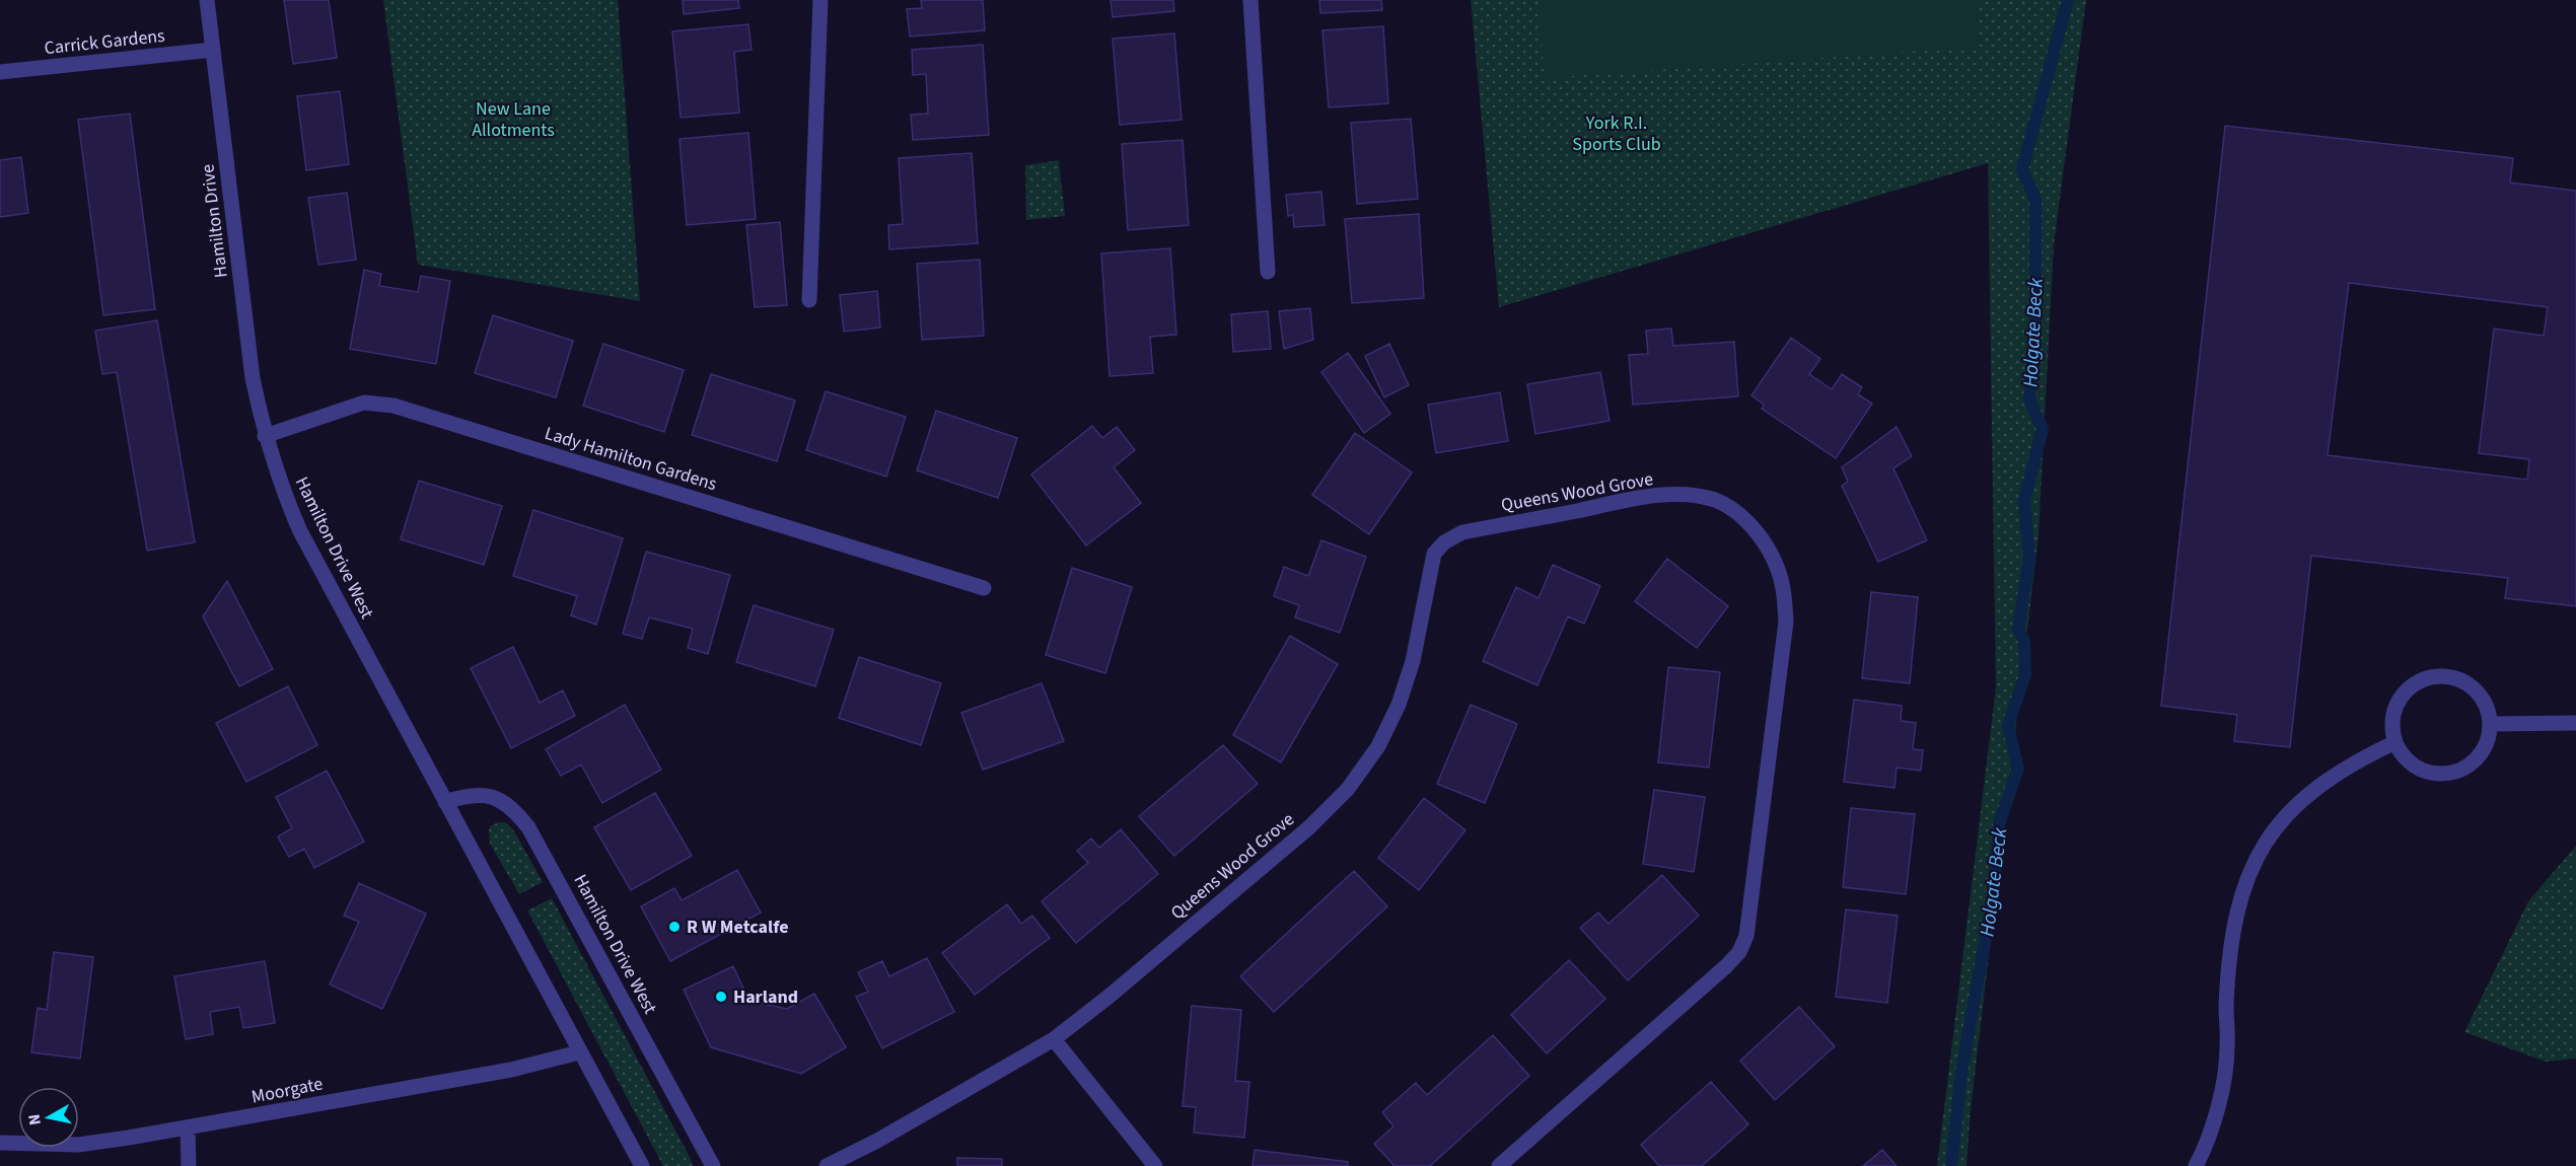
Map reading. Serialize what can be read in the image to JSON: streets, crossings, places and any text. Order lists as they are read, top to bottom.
{
  "streets": {
    "street": [
      "Carrick Gardens",
      "Hamilton Drive",
      "Lady Hamilton Gardens",
      "Queens Wood Grove",
      "Hamilton Drive West",
      "Moorgate"
    ]
  },
  "crossings": [
    ["Carrick Gardens", "Hamilton Drive"],
    ["Hamilton Drive", "Lady Hamilton Gardens"],
    ["Hamilton Drive", "Hamilton Drive West"],
    ["Lady Hamilton Gardens", "Hamilton Drive West"],
    ["Hamilton Drive West", "Moorgate"]
  ],
  "water": ["Holgate Beck"],
  "parks": ["New Lane Allotments", "York R.I. Sports Club"],
  "places": ["R W Metcalfe", "Harland"],
  "north": "left"
}
